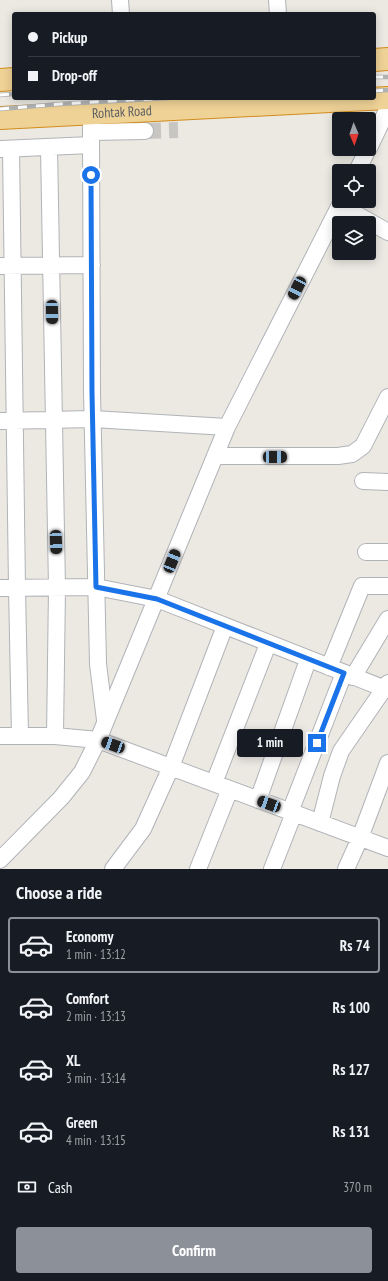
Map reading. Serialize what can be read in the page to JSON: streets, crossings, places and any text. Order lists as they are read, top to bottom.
{
  "streets": {
    "highway": ["Rohtak Road"]
  },
  "north": "bottom",
  "page": {
    "banner": ["Pickup", "Drop-off"],
    "bubble": "1 min",
    "heading": "Choose a ride",
    "list": [
      {
        "name": "Economy",
        "note": "1 min · 13:12",
        "value": "Rs 74"
      },
      {
        "name": "Comfort",
        "note": "2 min · 13:13",
        "value": "Rs 100"
      },
      {
        "name": "XL",
        "note": "3 min · 13:14",
        "value": "Rs 127"
      },
      {
        "name": "Green",
        "note": "4 min · 13:15",
        "value": "Rs 131"
      }
    ],
    "pay": ["Cash", "370 m"],
    "buttons": "Confirm"
  }
}
